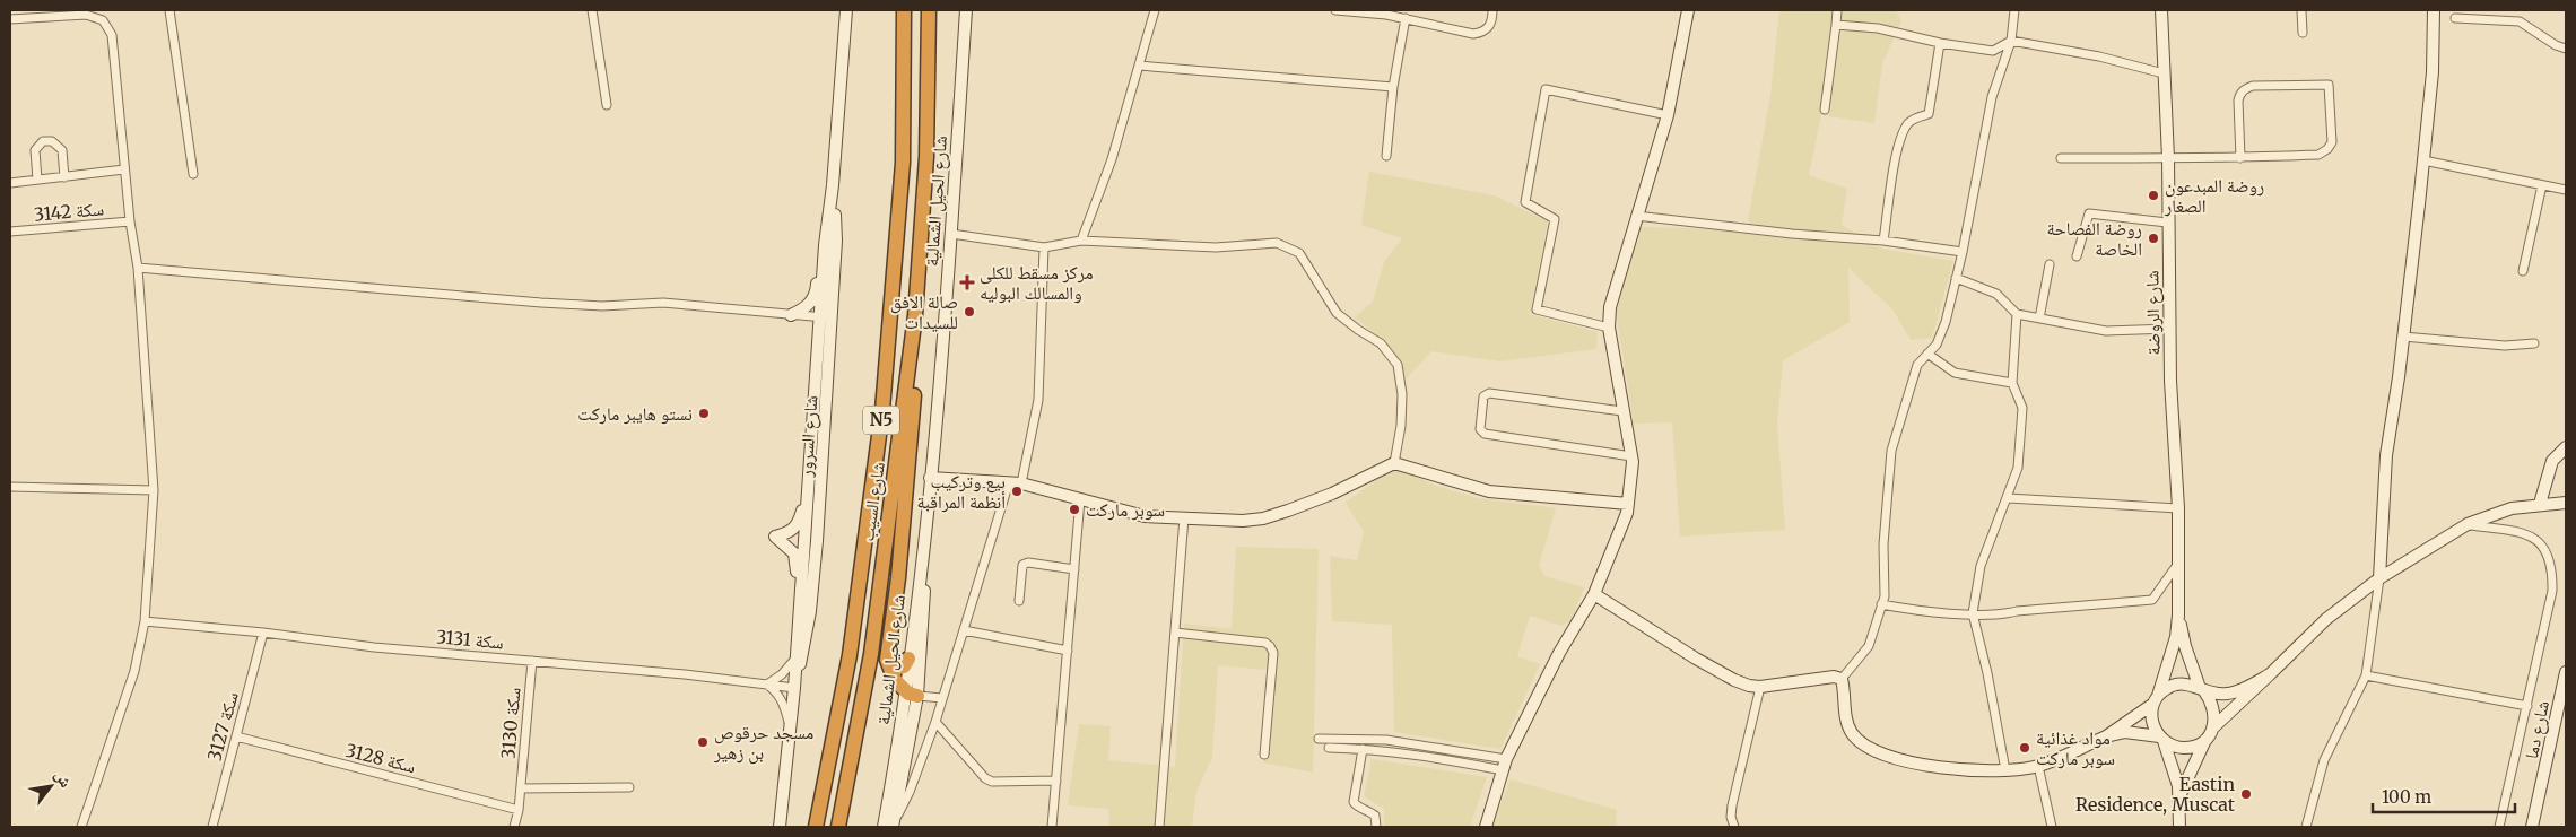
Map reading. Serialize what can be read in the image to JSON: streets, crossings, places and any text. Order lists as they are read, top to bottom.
{
  "streets": {
    "highway": ["N5", "شارع السيب"],
    "street": [
      "شارع الحيل الشمالية",
      "سكة 3142",
      "شارع الروضة",
      "شارع السرور",
      "سكة 3131",
      "سكة 3130",
      "سكة 3127",
      "شارع دما",
      "سكة 3128"
    ]
  },
  "crossings": [
    ["شارع السرور", "سكة 3131"],
    ["سكة 3131", "سكة 3130"],
    ["سكة 3131", "سكة 3127"],
    ["سكة 3130", "سكة 3128"],
    ["سكة 3127", "سكة 3128"]
  ],
  "places": {
    "other": [
      "روضة المبدعون الصغار",
      "روضة الفصاحة الخاصة",
      "صالة الافق للسيدات",
      "نستو هايبر ماركت",
      "بيع وتركيب أنظمة المراقبة",
      "سوبر ماركت",
      "مسجد حرقوص بن زهير",
      "مواد غذائية سوبر ماركت",
      "Eastin Residence, Muscat"
    ],
    "health": ["مركز مسقط للكلى والمسالك البوليه"]
  },
  "scale_bar": "100 m",
  "north": "top right"
}
